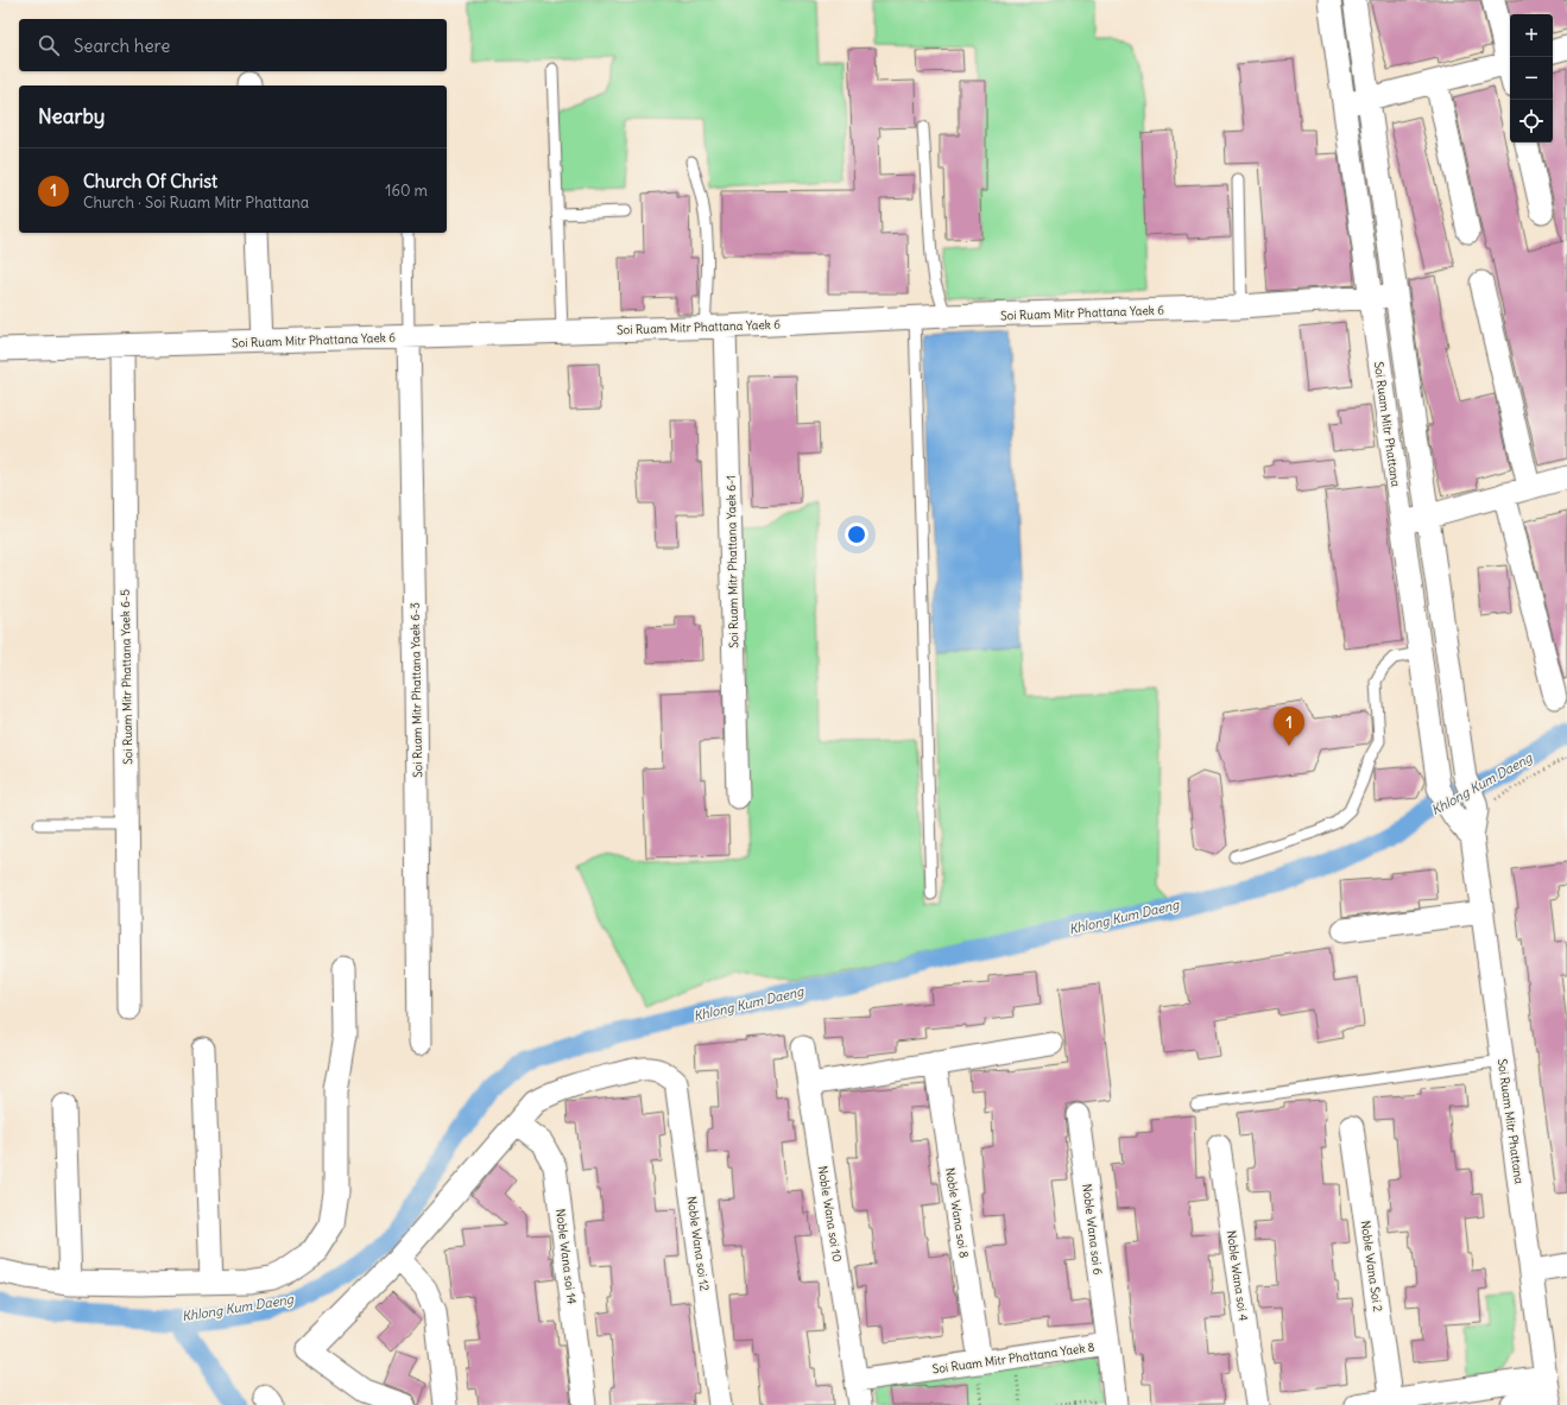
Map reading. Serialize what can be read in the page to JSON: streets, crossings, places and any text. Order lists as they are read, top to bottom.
{
  "streets": {
    "street": [
      "Soi Ruam Mitr Phattana Yaek 6",
      "Soi Ruam Mitr Phattana",
      "Soi Ruam Mitr Phattana Yaek 6-1",
      "Soi Ruam Mitr Phattana Yaek 6-5",
      "Soi Ruam Mitr Phattana Yaek 6-3",
      "Noble Wana soi 8",
      "Noble Wana soi 10",
      "Noble Wana soi 6",
      "Noble Wana soi 12",
      "Noble Wana soi 14",
      "Noble Wana Soi 2",
      "Noble Wana soi 4",
      "Soi Ruam Mitr Phattana Yaek 8"
    ]
  },
  "crossings": [
    ["Soi Ruam Mitr Phattana Yaek 6", "Soi Ruam Mitr Phattana"],
    ["Soi Ruam Mitr Phattana Yaek 6", "Soi Ruam Mitr Phattana Yaek 6-1"],
    ["Soi Ruam Mitr Phattana Yaek 6", "Soi Ruam Mitr Phattana Yaek 6-5"],
    ["Soi Ruam Mitr Phattana Yaek 6", "Soi Ruam Mitr Phattana Yaek 6-3"],
    ["Noble Wana soi 8", "Soi Ruam Mitr Phattana Yaek 8"],
    ["Noble Wana soi 10", "Soi Ruam Mitr Phattana Yaek 8"],
    ["Noble Wana soi 6", "Soi Ruam Mitr Phattana Yaek 8"],
    ["Noble Wana soi 12", "Noble Wana soi 14"]
  ],
  "water": ["Khlong Kum Daeng"],
  "page": {
    "map_buttons": ["+", "−"],
    "search": "Search here",
    "heading": "Nearby",
    "list": [
      {
        "mark": "1",
        "name": "Church Of Christ",
        "note": "Church · Soi Ruam Mitr Phattana",
        "value": "160 m"
      }
    ],
    "pins": "1"
  }
}
